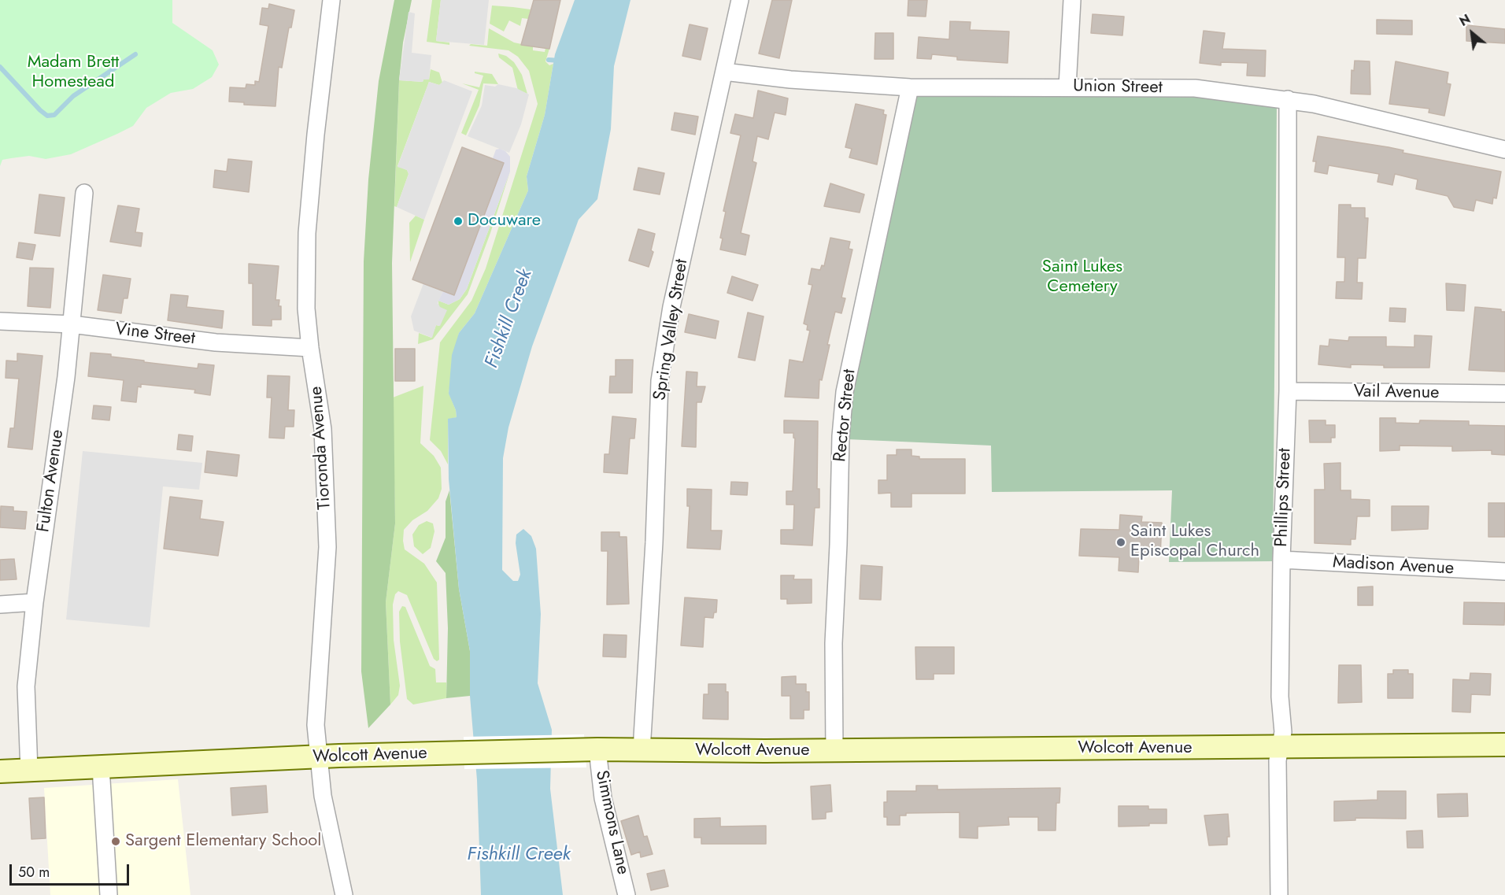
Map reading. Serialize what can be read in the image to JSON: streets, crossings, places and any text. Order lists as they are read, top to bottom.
{
  "streets": {
    "main road": ["Wolcott Avenue"],
    "street": [
      "Union Street",
      "Spring Valley Street",
      "Vine Street",
      "Vail Avenue",
      "Rector Street",
      "Tioronda Avenue",
      "Fulton Avenue",
      "Phillips Street",
      "Madison Avenue",
      "Simmons Lane"
    ]
  },
  "crossings": [
    ["Union Street", "Spring Valley Street"],
    ["Union Street", "Rector Street"],
    ["Union Street", "Phillips Street"],
    ["Spring Valley Street", "Wolcott Avenue"],
    ["Vine Street", "Tioronda Avenue"],
    ["Vine Street", "Fulton Avenue"],
    ["Vail Avenue", "Phillips Street"],
    ["Rector Street", "Wolcott Avenue"],
    ["Tioronda Avenue", "Wolcott Avenue"],
    ["Fulton Avenue", "Wolcott Avenue"],
    ["Phillips Street", "Madison Avenue"],
    ["Phillips Street", "Wolcott Avenue"],
    ["Wolcott Avenue", "Simmons Lane"]
  ],
  "water": ["Fishkill Creek"],
  "parks": ["Madam Brett Homestead", "Saint Lukes Cemetery"],
  "places": ["Docuware", "Saint Lukes Episcopal Church", "Sargent Elementary School"],
  "scale_bar": "50 m",
  "north": "top left"
}
